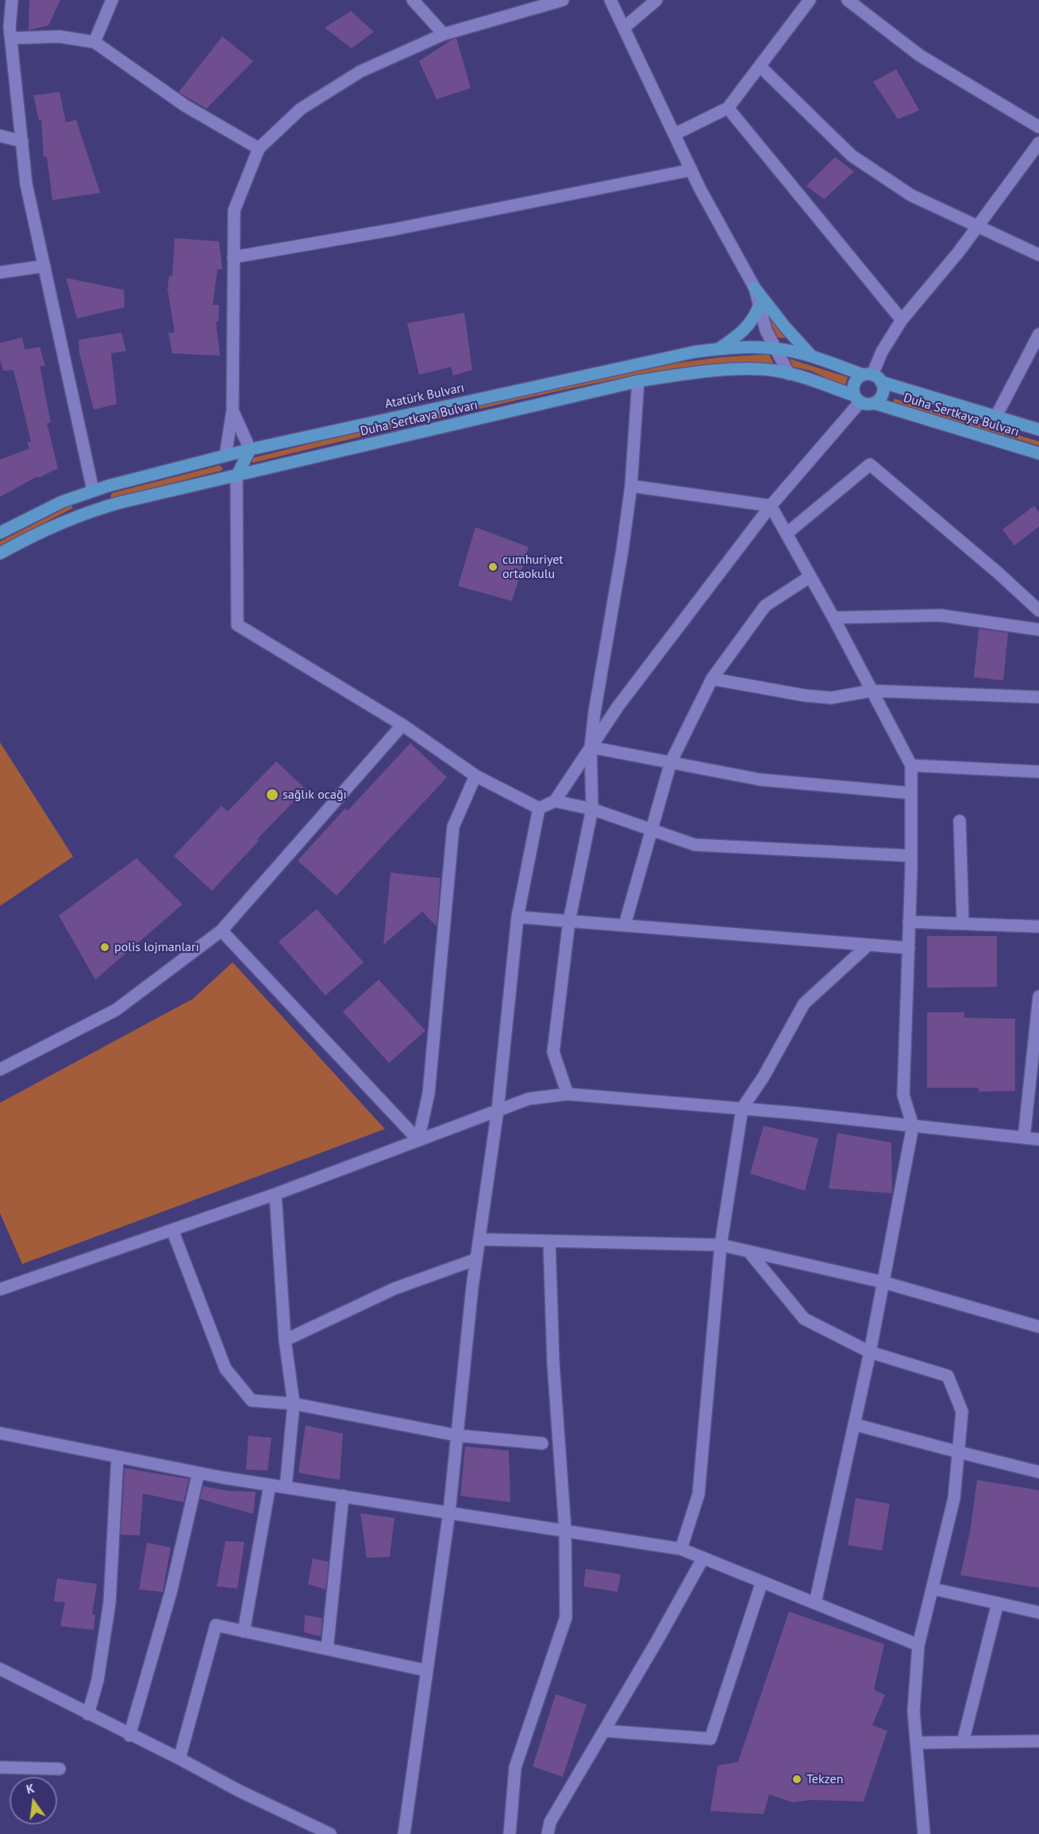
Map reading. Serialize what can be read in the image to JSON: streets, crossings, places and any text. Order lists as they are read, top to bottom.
{
  "streets": {
    "main road": ["Atatürk Bulvarı", "Duha Sertkaya Bulvarı"]
  },
  "crossings": [
    ["Atatürk Bulvarı", "Duha Sertkaya Bulvarı"]
  ],
  "places": [
    "cumhuriyet ortaokulu",
    "sağlık ocağı",
    "polis lojmanları",
    "Tekzen"
  ],
  "north": "top"
}
